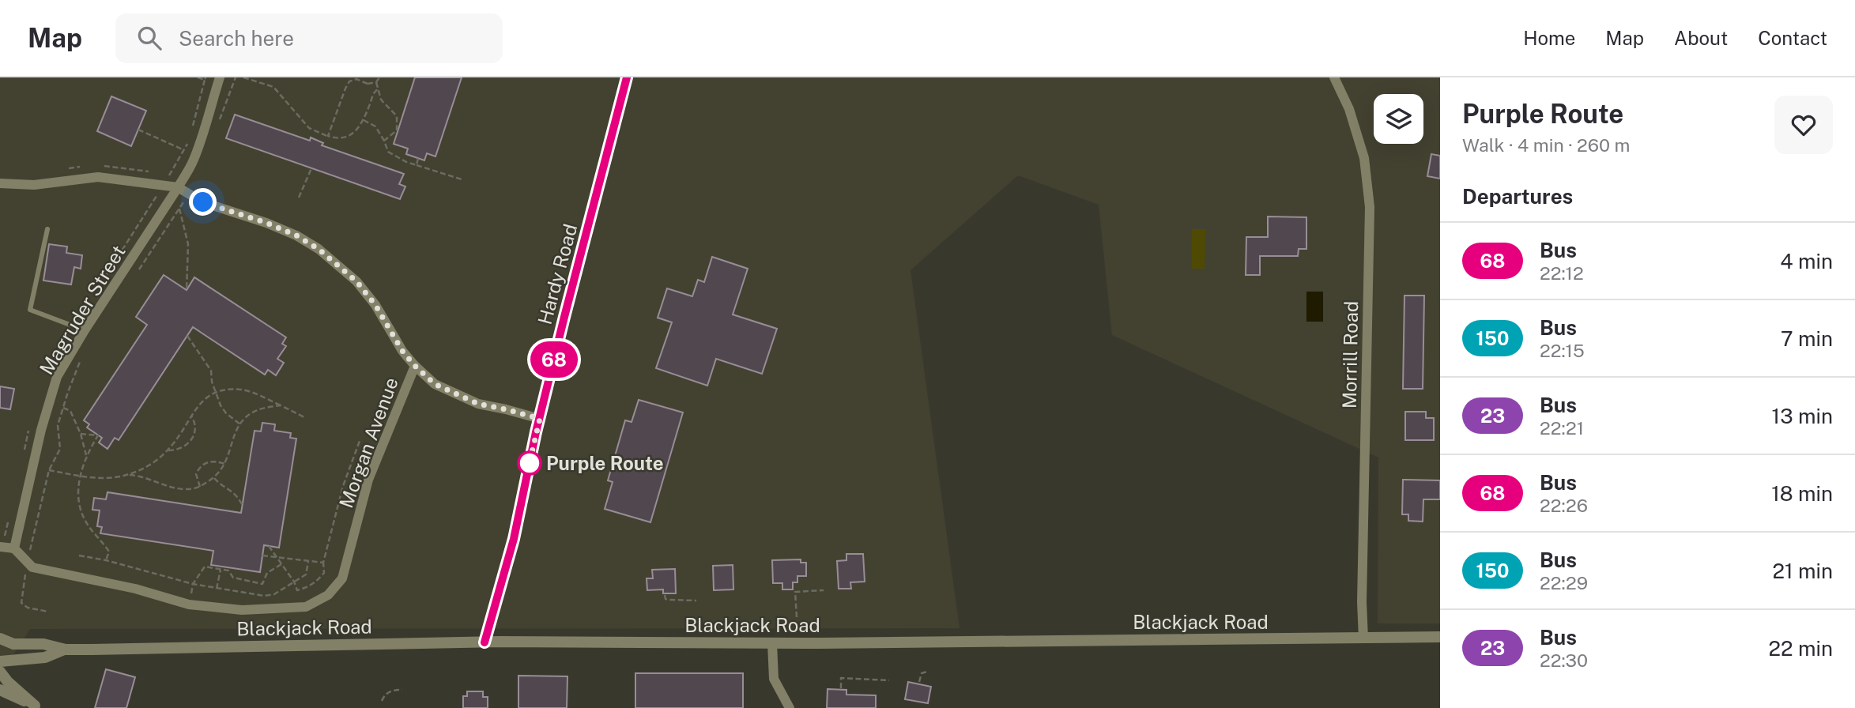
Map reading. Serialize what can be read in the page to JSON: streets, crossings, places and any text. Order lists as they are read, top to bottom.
{
  "streets": {
    "street": [
      "Hardy Road",
      "Magruder Street",
      "Morrill Road",
      "Morgan Avenue",
      "Blackjack Road"
    ]
  },
  "crossings": [
    ["Hardy Road", "Blackjack Road"],
    ["Magruder Street", "Morgan Avenue"],
    ["Morrill Road", "Blackjack Road"]
  ],
  "places": ["Purple Route"],
  "lines": ["bus line 68"],
  "page": {
    "header": "Map",
    "search": "Search here",
    "nav": [
      "Home",
      "Map",
      "About",
      "Contact"
    ],
    "on_map": "68",
    "heading": [
      ["Purple Route", "Walk · 4 min · 260 m"],
      "Departures"
    ],
    "list": [
      {
        "mark": "68",
        "name": "Bus",
        "note": "22:12",
        "value": "4 min"
      },
      {
        "mark": "150",
        "name": "Bus",
        "note": "22:15",
        "value": "7 min"
      },
      {
        "mark": "23",
        "name": "Bus",
        "note": "22:21",
        "value": "13 min"
      },
      {
        "mark": "68",
        "name": "Bus",
        "note": "22:26",
        "value": "18 min"
      },
      {
        "mark": "150",
        "name": "Bus",
        "note": "22:29",
        "value": "21 min"
      },
      {
        "mark": "23",
        "name": "Bus",
        "note": "22:30",
        "value": "22 min"
      }
    ]
  }
}
